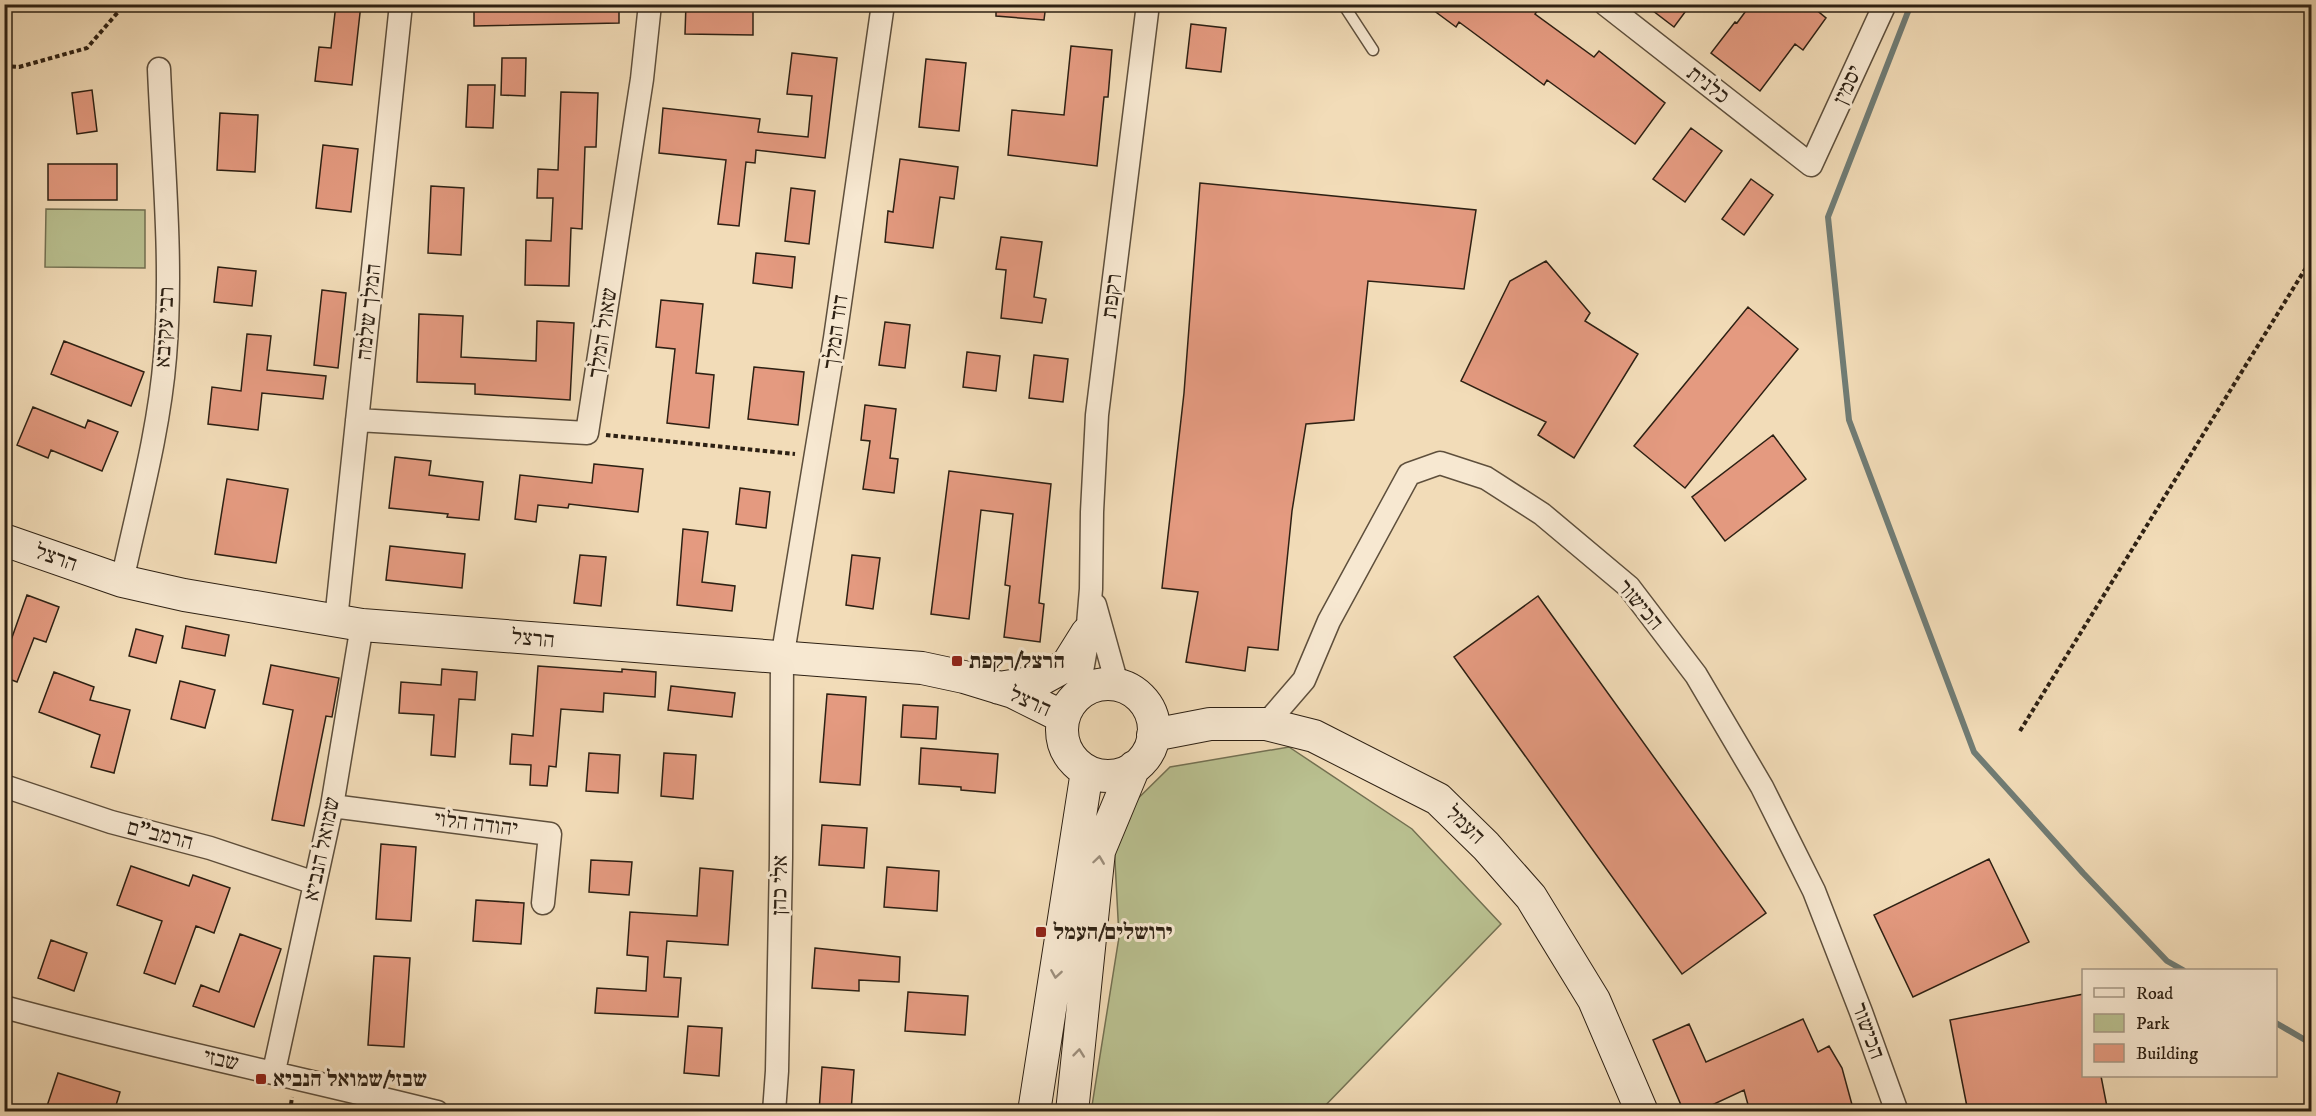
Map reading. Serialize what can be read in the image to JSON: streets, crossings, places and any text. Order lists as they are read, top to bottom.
{
  "streets": {
    "street": [
      "כלנית",
      "יסמין",
      "רקפת",
      "המלך שלמה",
      "רבי עקיבא",
      "דוד המלך",
      "שאול המלך",
      "הרצל",
      "הכישור",
      "יהודה הלוי",
      "העמל",
      "הרמב\"ם",
      "שמואל הנביא",
      "אלי כהן",
      "שבזי"
    ]
  },
  "crossings": [
    ["כלנית", "יסמין"],
    ["רקפת", "הרצל"],
    ["רקפת", "העמל"],
    ["המלך שלמה", "הרצל"],
    ["המלך שלמה", "שמואל הנביא"],
    ["רבי עקיבא", "הרצל"],
    ["דוד המלך", "הרצל"],
    ["דוד המלך", "אלי כהן"],
    ["הרצל", "העמל"],
    ["הרצל", "שמואל הנביא"],
    ["הרצל", "אלי כהן"],
    ["הכישור", "העמל"],
    ["יהודה הלוי", "שמואל הנביא"],
    ["הרמב\"ם", "שמואל הנביא"],
    ["שמואל הנביא", "שבזי"]
  ],
  "places": {
    "transit": ["הרצל/רקפת", "ירושלים/העמל", "שבזי/שמואל הנביא"]
  },
  "legend": ["Road", "Park", "Building"]
}
